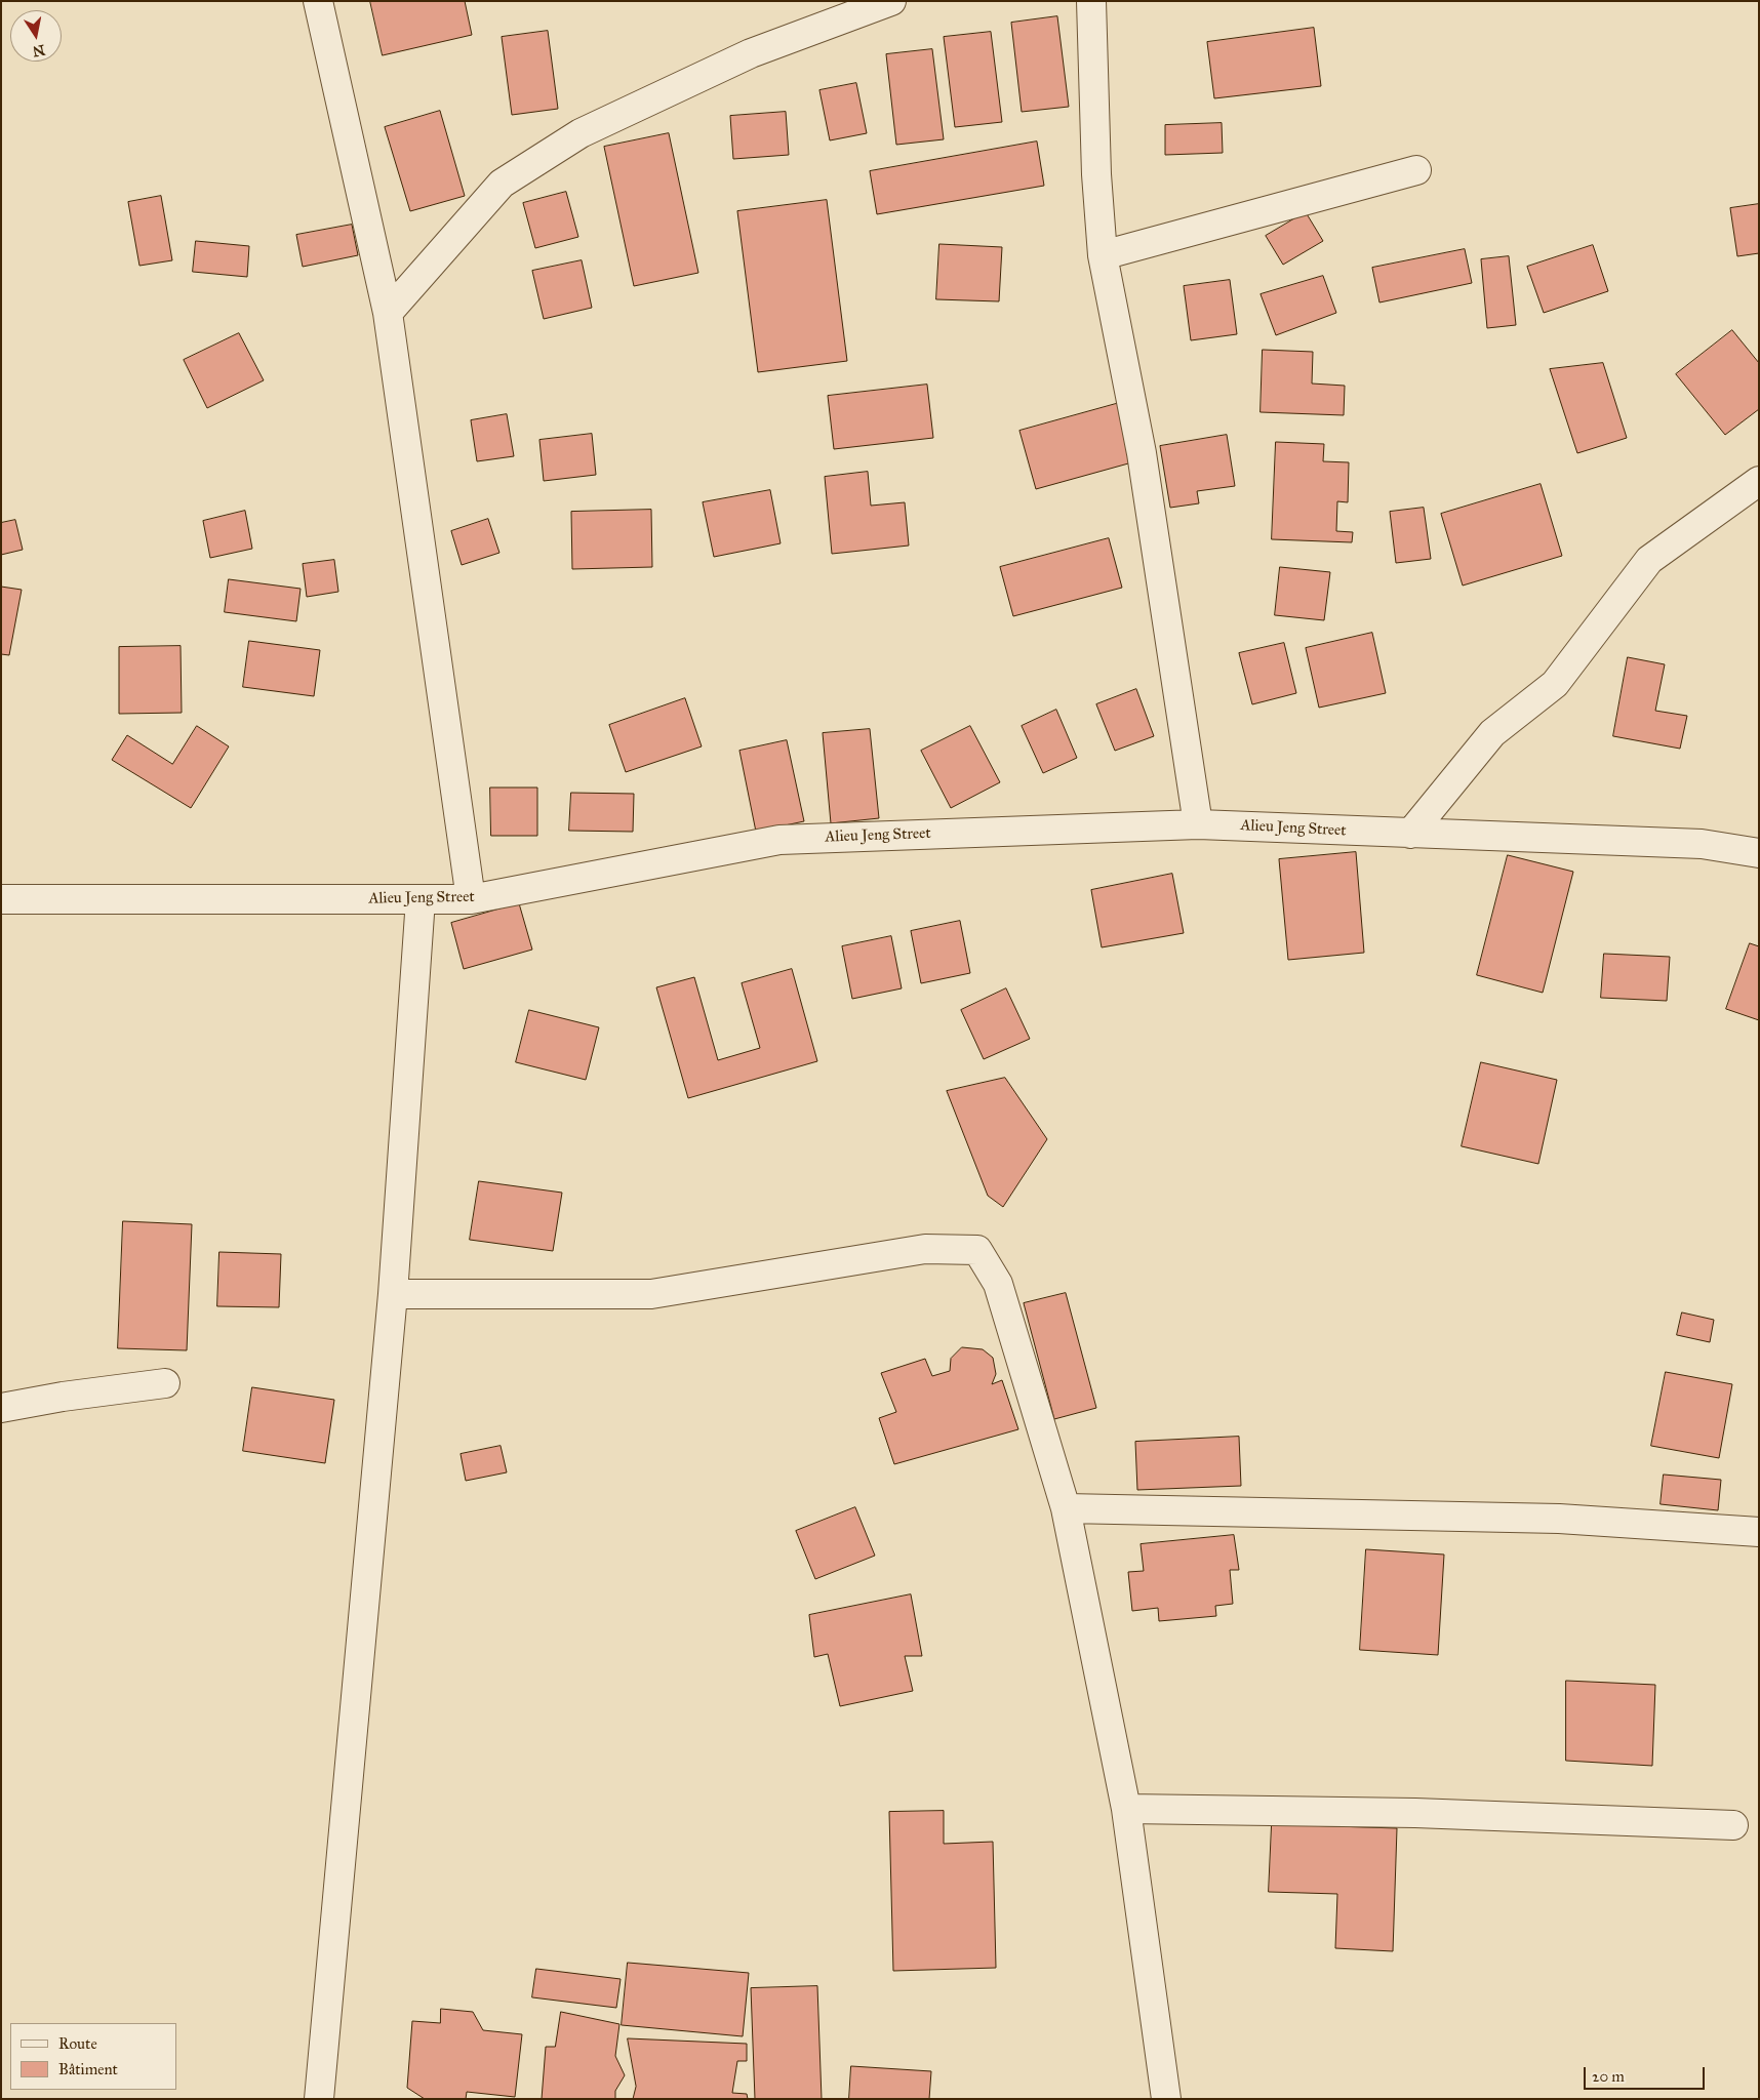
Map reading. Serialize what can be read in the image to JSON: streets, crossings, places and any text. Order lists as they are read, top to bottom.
{
  "streets": {
    "street": ["Alieu Jeng Street"]
  },
  "legend": ["Route", "Bâtiment"],
  "scale_bar": "20 m",
  "north": "bottom"
}
